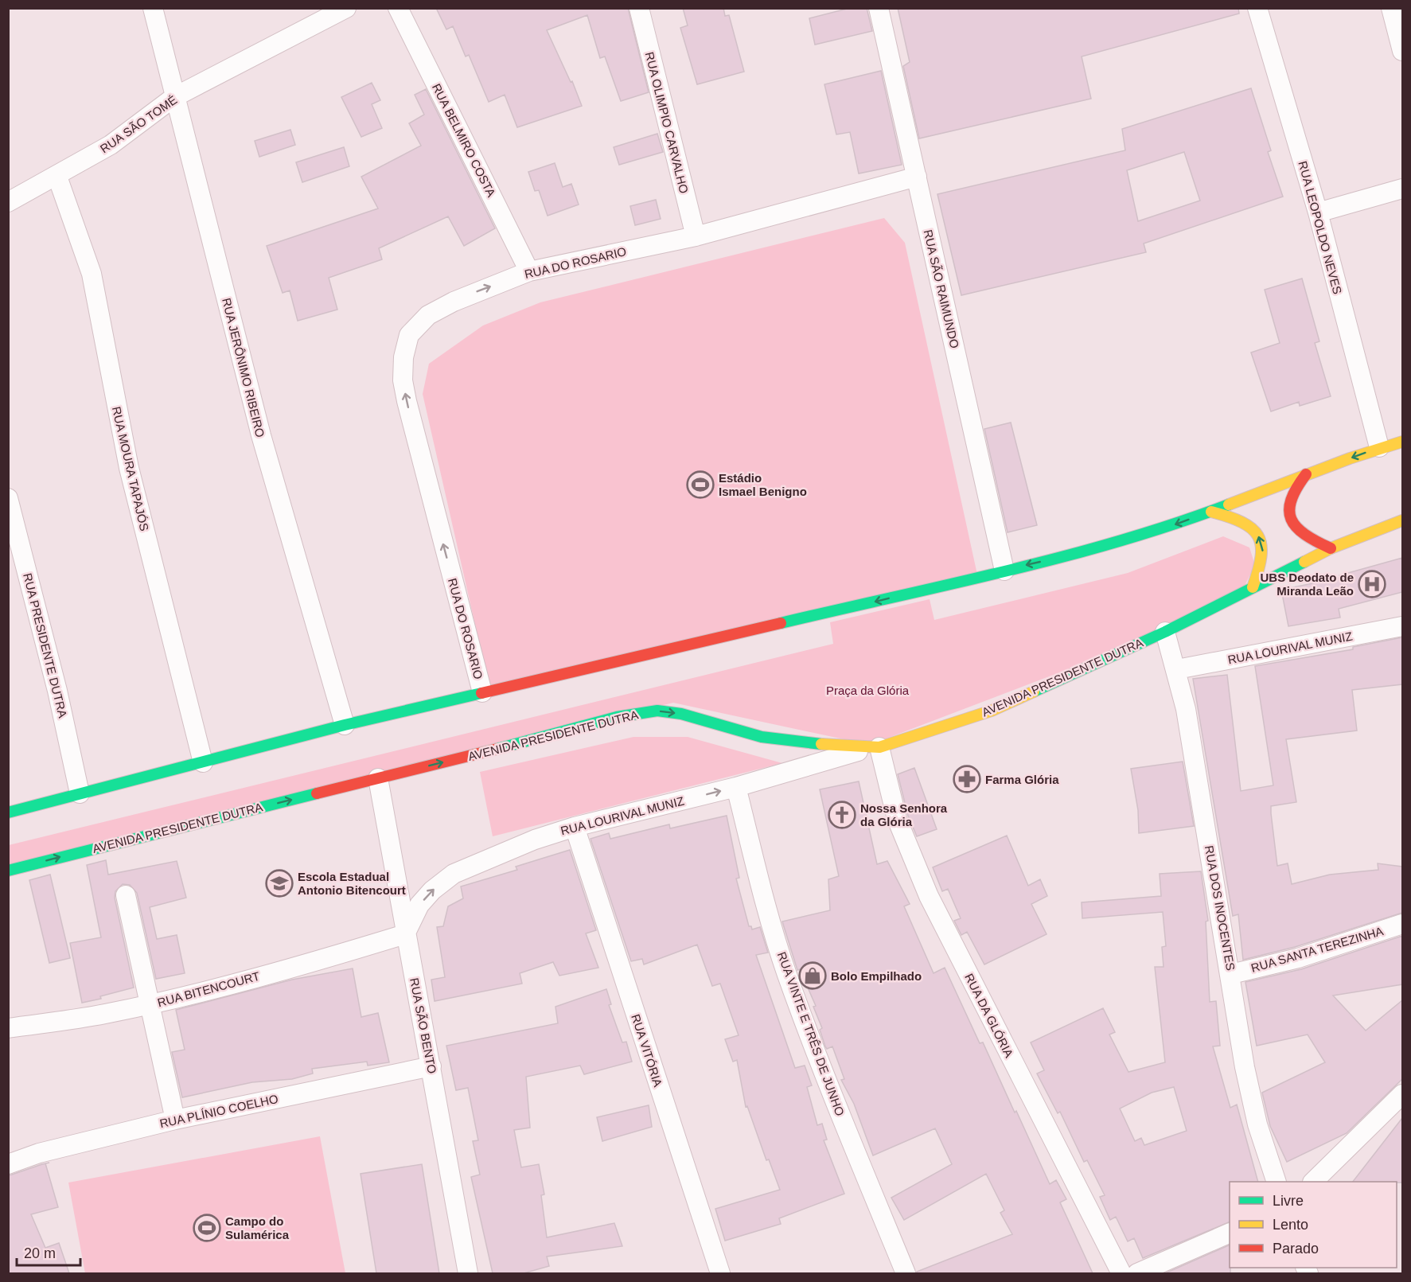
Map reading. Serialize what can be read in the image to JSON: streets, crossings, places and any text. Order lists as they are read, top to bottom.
{
  "streets": {
    "street": [
      "RUA OLIMPIO CARVALHO",
      "RUA SÃO TOMÉ",
      "RUA BELMIRO COSTA",
      "RUA LEOPOLDO NEVES",
      "RUA DO ROSARIO",
      "RUA SÃO RAIMUNDO",
      "RUA JERÔNIMO RIBEIRO",
      "RUA MOURA TAPAJÓS",
      "RUA PRESIDENTE DUTRA",
      "RUA LOURIVAL MUNIZ",
      "AVENIDA PRESIDENTE DUTRA",
      "RUA DOS INOCENTES",
      "RUA SANTA TEREZINHA",
      "RUA BITENCOURT",
      "RUA DA GLÓRIA",
      "RUA SÃO BENTO",
      "RUA VINTE E TRÊS DE JUNHO",
      "RUA VITÓRIA",
      "RUA PLÍNIO COELHO"
    ]
  },
  "crossings": [
    ["RUA OLIMPIO CARVALHO", "RUA DO ROSARIO"],
    ["RUA SÃO TOMÉ", "RUA JERÔNIMO RIBEIRO"],
    ["RUA SÃO TOMÉ", "RUA MOURA TAPAJÓS"],
    ["RUA BELMIRO COSTA", "RUA DO ROSARIO"],
    ["RUA DO ROSARIO", "RUA SÃO RAIMUNDO"],
    ["RUA LOURIVAL MUNIZ", "AVENIDA PRESIDENTE DUTRA"],
    ["RUA LOURIVAL MUNIZ", "RUA DOS INOCENTES"],
    ["RUA LOURIVAL MUNIZ", "RUA BITENCOURT"],
    ["RUA LOURIVAL MUNIZ", "RUA DA GLÓRIA"],
    ["RUA LOURIVAL MUNIZ", "RUA SÃO BENTO"],
    ["RUA LOURIVAL MUNIZ", "RUA VINTE E TRÊS DE JUNHO"],
    ["RUA LOURIVAL MUNIZ", "RUA VITÓRIA"],
    ["AVENIDA PRESIDENTE DUTRA", "RUA DOS INOCENTES"],
    ["AVENIDA PRESIDENTE DUTRA", "RUA DA GLÓRIA"],
    ["AVENIDA PRESIDENTE DUTRA", "RUA SÃO BENTO"],
    ["RUA DOS INOCENTES", "RUA SANTA TEREZINHA"],
    ["RUA BITENCOURT", "RUA SÃO BENTO"],
    ["RUA SÃO BENTO", "RUA PLÍNIO COELHO"]
  ],
  "one_way": ["RUA DO ROSARIO"],
  "parks": ["Praça da Glória"],
  "places": {
    "sports": ["Estádio Ismael Benigno", "Campo do Sulamérica"],
    "hospital": ["UBS Deodato de Miranda Leão"],
    "pharmacy": ["Farma Glória"],
    "church": ["Nossa Senhora da Glória"],
    "school or university": ["Escola Estadual Antonio Bitencourt"],
    "shop": ["Bolo Empilhado"]
  },
  "legend": ["Livre", "Lento", "Parado"],
  "scale_bar": "20 m"
}
